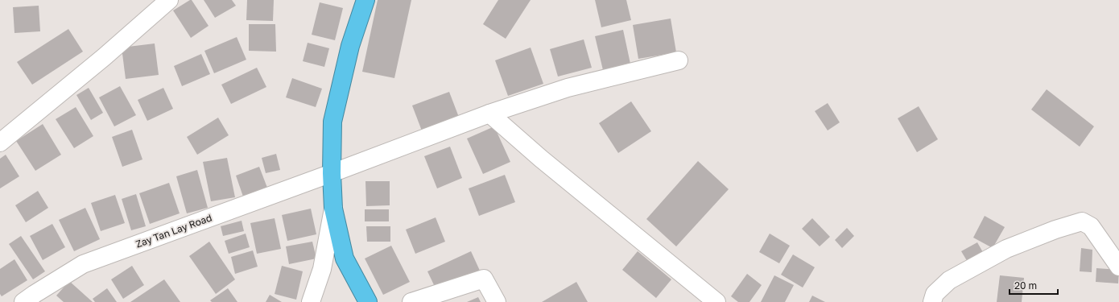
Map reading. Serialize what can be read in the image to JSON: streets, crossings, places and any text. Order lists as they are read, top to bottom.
{
  "streets": {
    "street": ["Zay Tan Lay Road"]
  },
  "scale_bar": "20 m"
}
